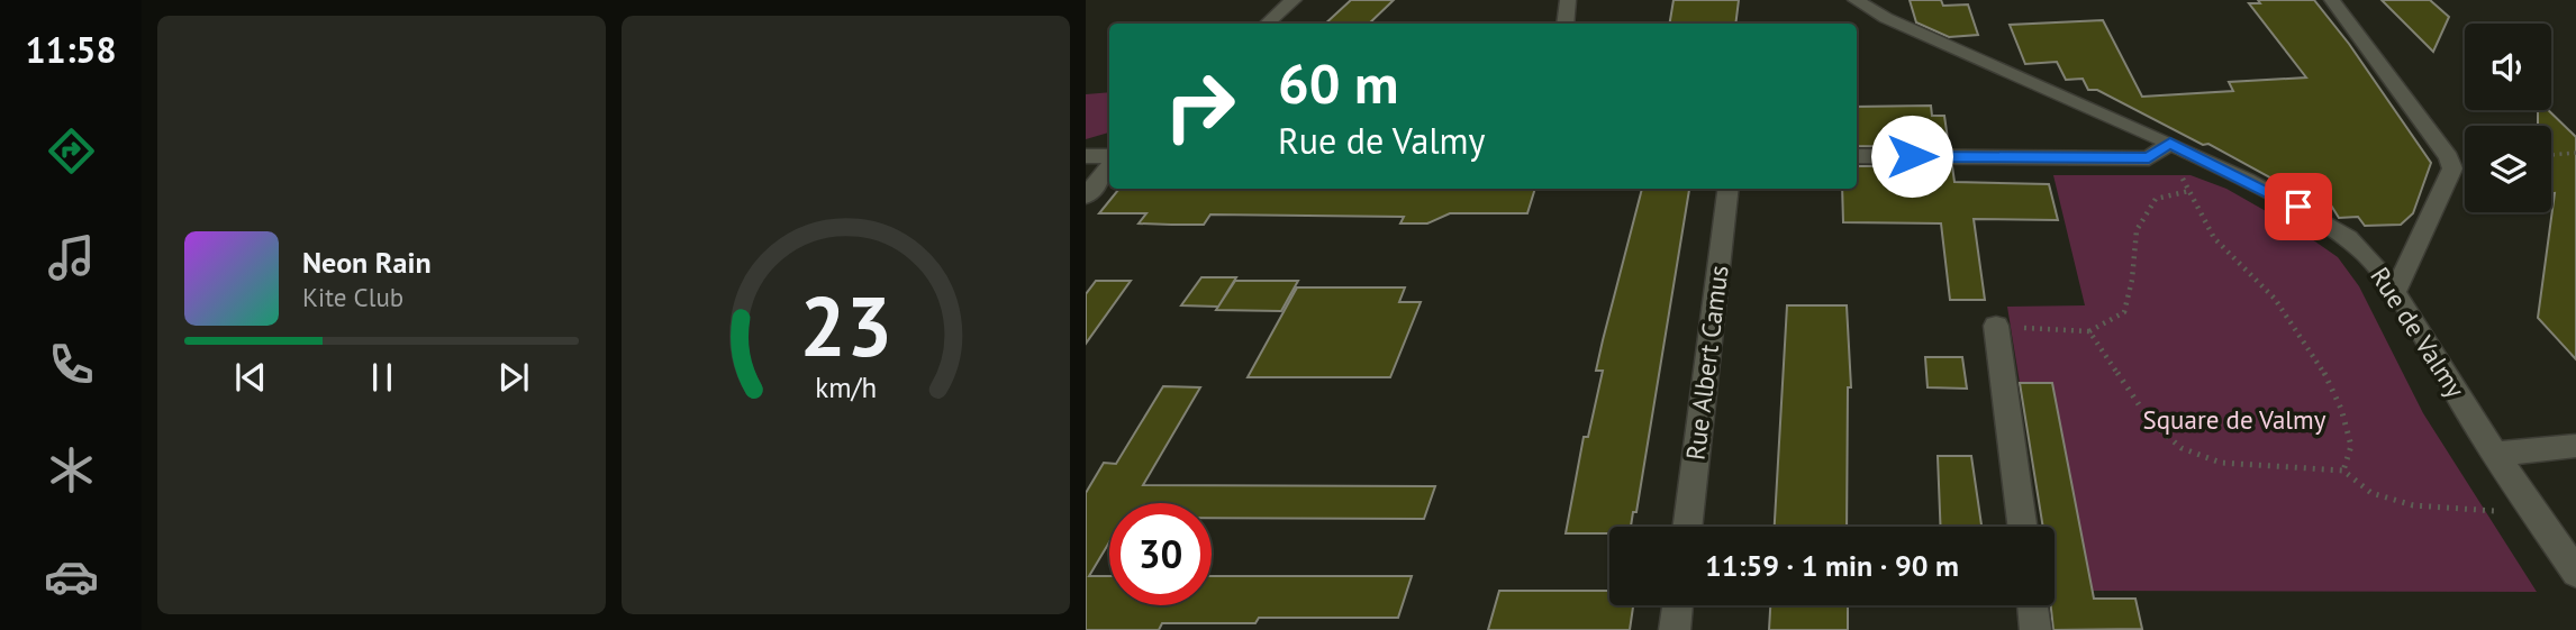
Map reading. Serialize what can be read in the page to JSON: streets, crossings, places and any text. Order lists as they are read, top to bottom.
{
  "streets": {
    "street": ["Rue de Valmy", "Rue Albert Camus"]
  },
  "parks": ["Square de Valmy"],
  "page": {
    "tabs": "11:58",
    "turn": ["60 m", "Rue de Valmy"],
    "song": ["Neon Rain", "Kite Club"],
    "limit": "30",
    "trip": "11:59 · 1 min · 90 m",
    "gauge": ["23", "km/h"]
  }
}
